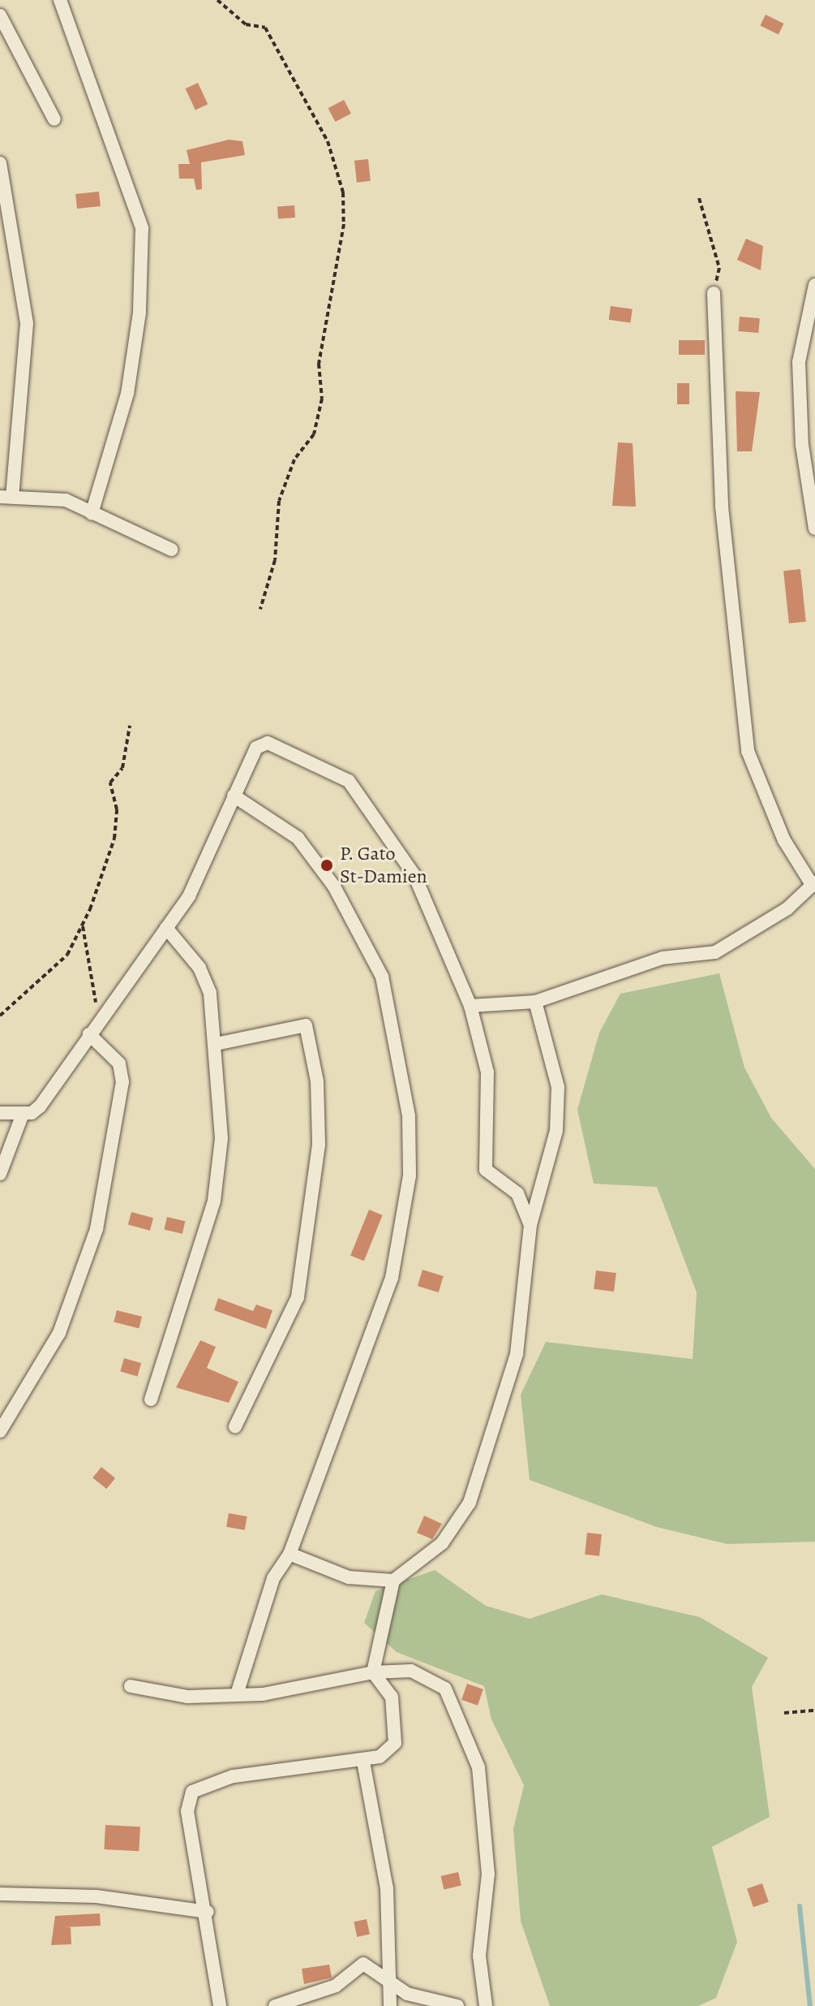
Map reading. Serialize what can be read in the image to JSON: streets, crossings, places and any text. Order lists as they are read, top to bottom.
{
  "places": ["P. Gato St-Damien"]
}
